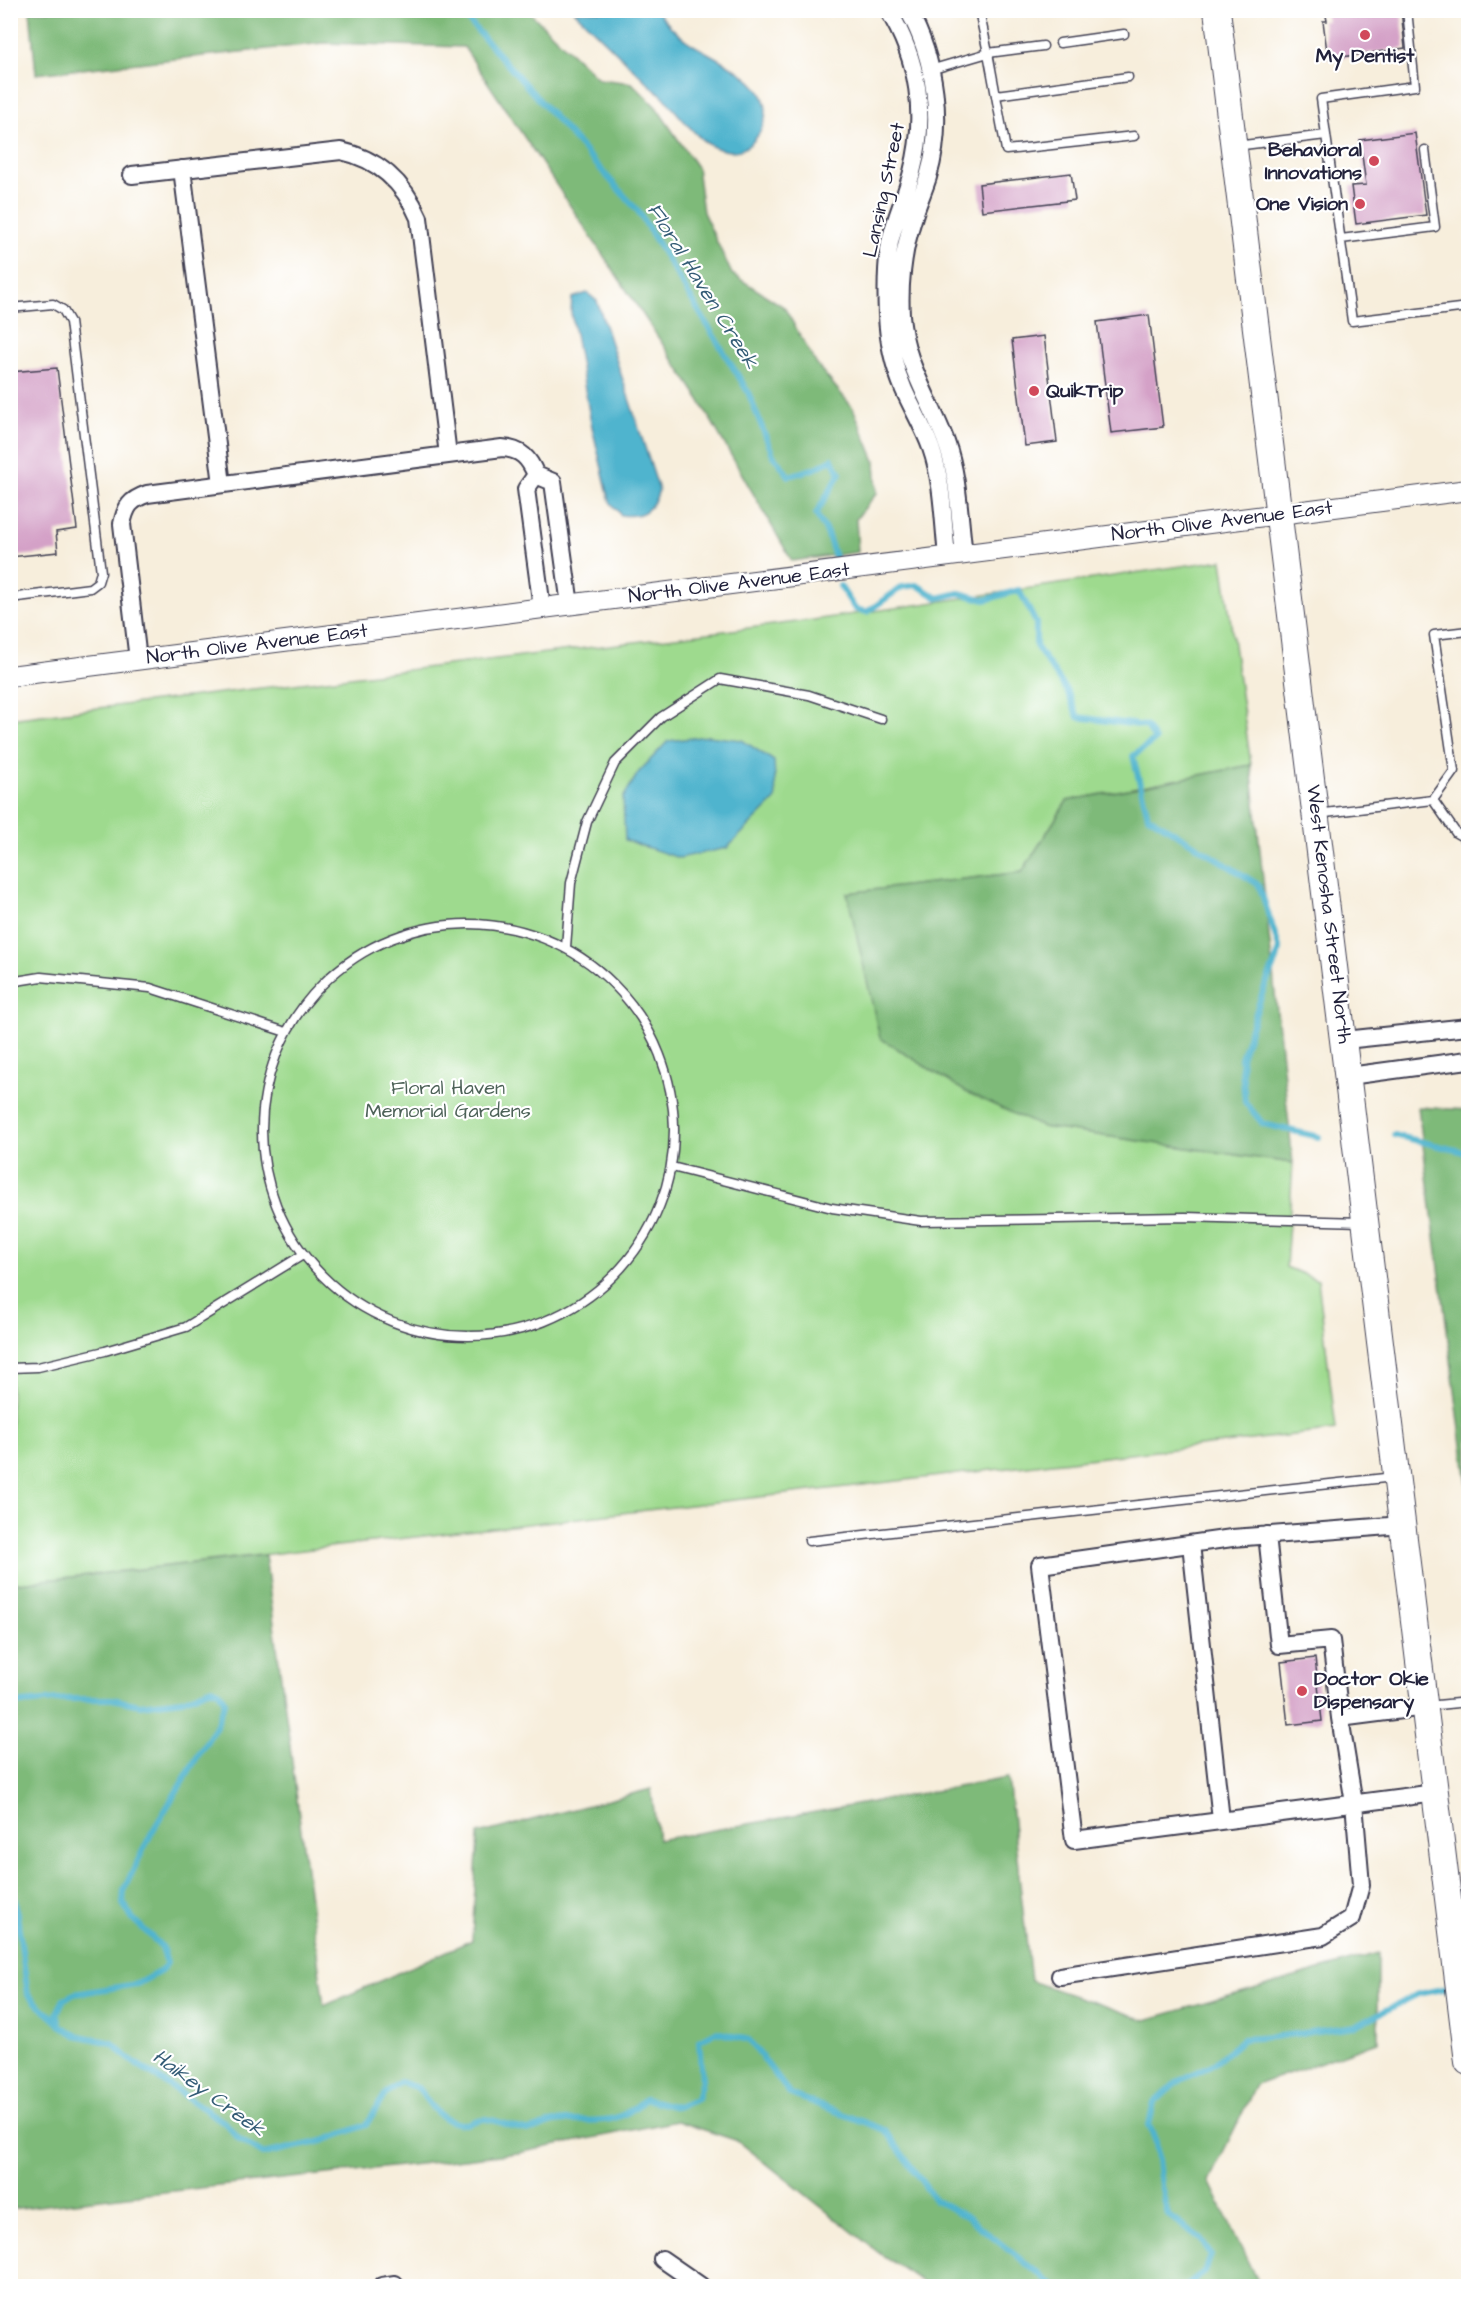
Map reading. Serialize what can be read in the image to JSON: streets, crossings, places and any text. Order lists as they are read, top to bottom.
{
  "streets": {
    "main road": ["West Kenosha Street North"],
    "street": ["Lansing Street", "North Olive Avenue East"]
  },
  "crossings": [
    ["Lansing Street", "North Olive Avenue East"],
    ["North Olive Avenue East", "West Kenosha Street North"]
  ],
  "water": ["Floral Haven Creek", "Haikey Creek"],
  "parks": ["Floral Haven Memorial Gardens"],
  "places": [
    "My Dentist",
    "Behavioral Innovations",
    "One Vision",
    "QuikTrip",
    "Doctor Okie Dispensary"
  ]
}
